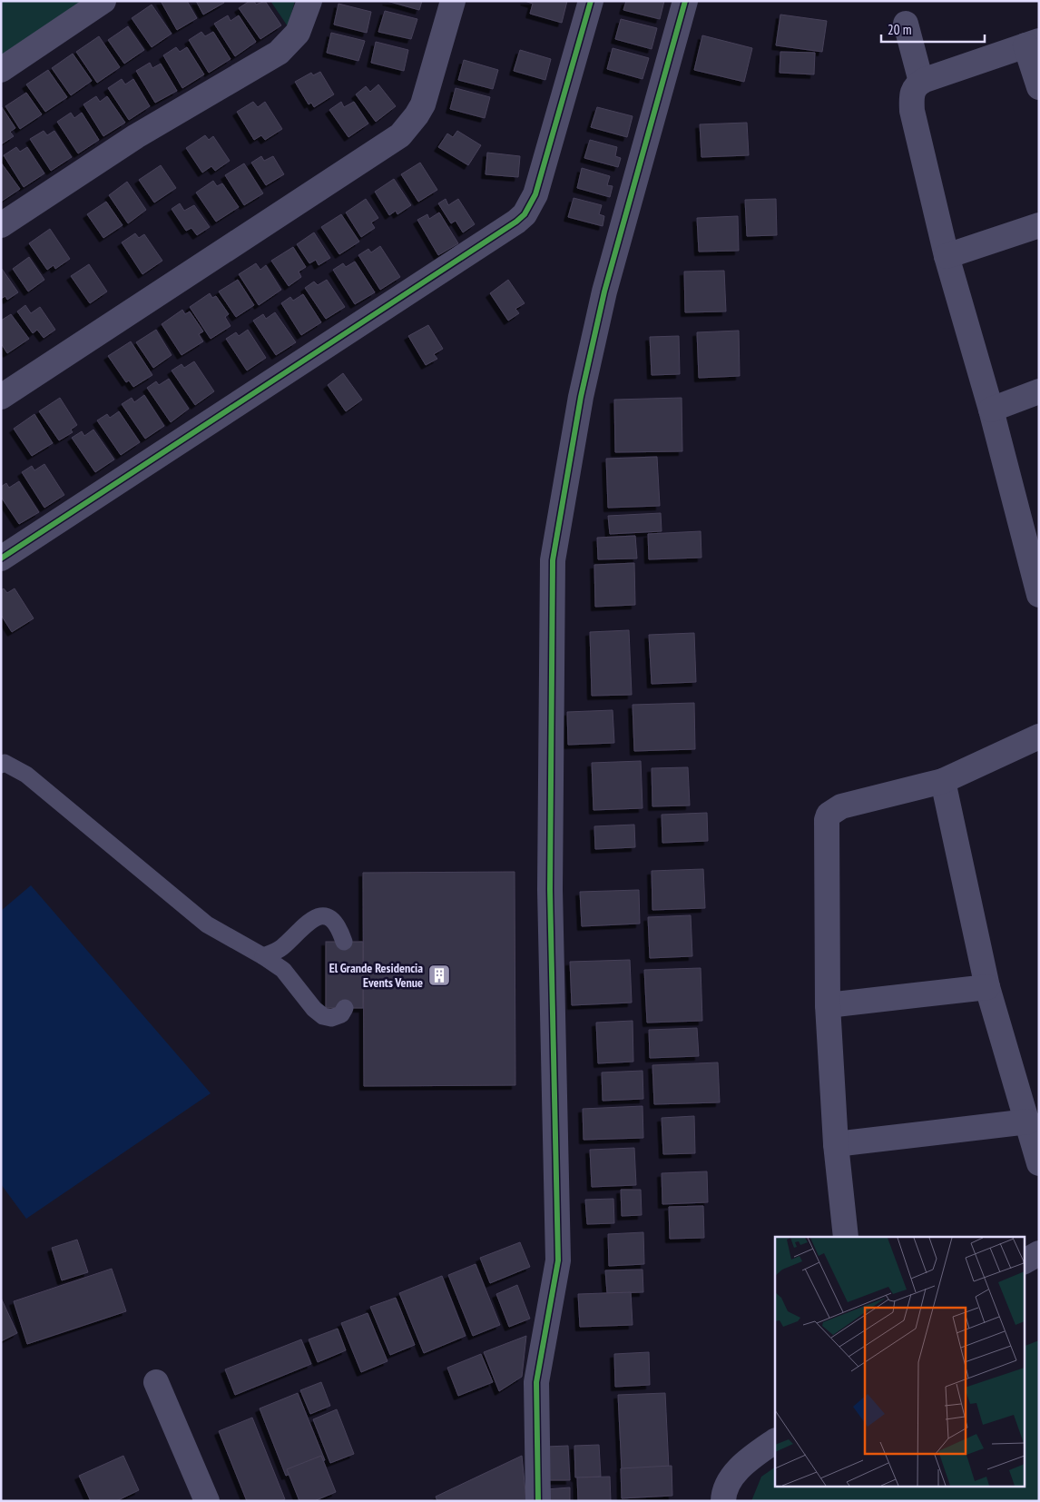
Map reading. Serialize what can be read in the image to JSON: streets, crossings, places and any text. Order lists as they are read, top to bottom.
{
  "places": {
    "building": ["El Grande Residencia Events Venue"]
  },
  "scale_bar": "20 m"
}
